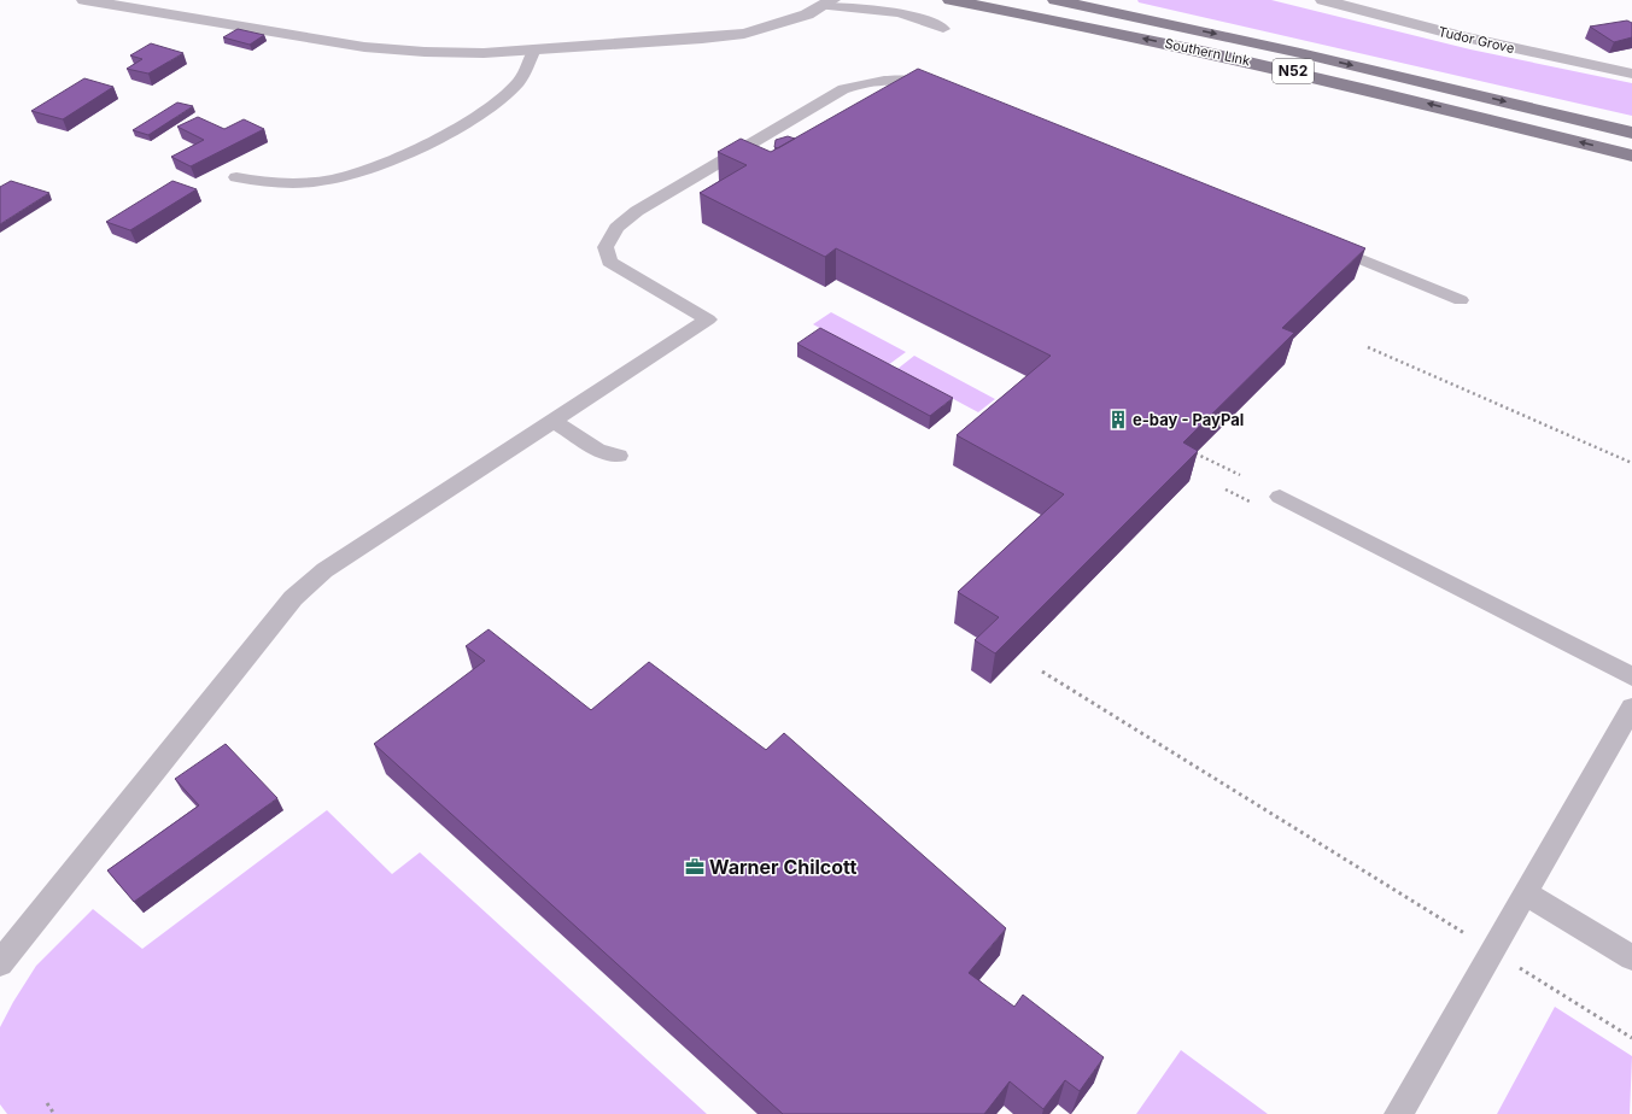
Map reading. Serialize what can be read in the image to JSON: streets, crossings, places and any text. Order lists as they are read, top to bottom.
{
  "streets": {
    "main road": ["Southern Link", "N52"],
    "street": ["Tudor Grove"]
  },
  "places": {
    "building": ["e-bay - PayPal"],
    "office": ["Warner Chilcott"]
  }
}
